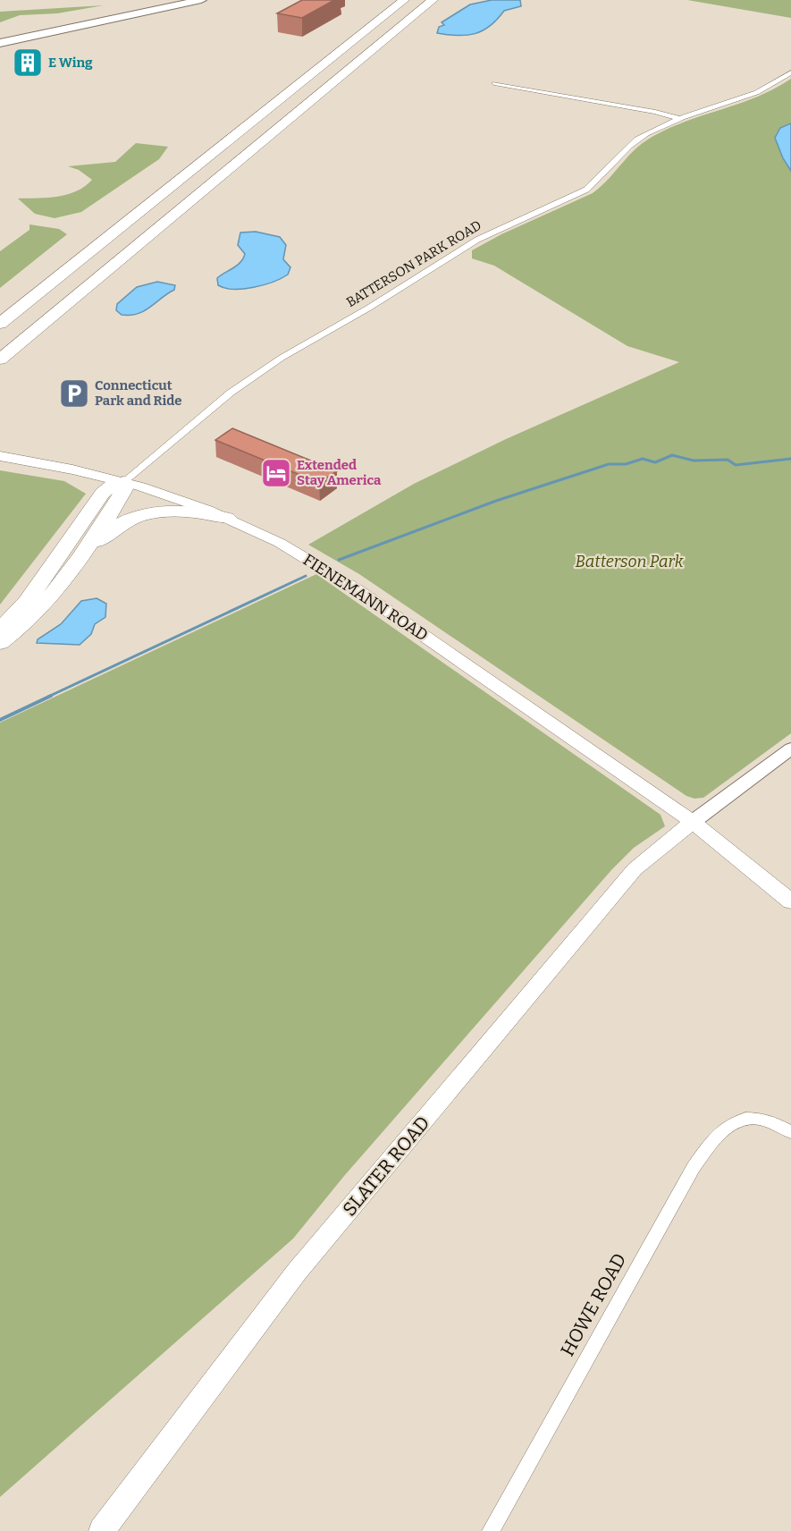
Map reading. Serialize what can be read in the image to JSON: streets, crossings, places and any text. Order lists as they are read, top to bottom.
{
  "streets": {
    "main road": ["FIENEMANN ROAD", "SLATER ROAD"],
    "street": ["BATTERSON PARK ROAD", "HOWE ROAD"]
  },
  "crossings": [
    ["BATTERSON PARK ROAD", "FIENEMANN ROAD"],
    ["FIENEMANN ROAD", "SLATER ROAD"]
  ],
  "parks": ["Batterson Park"],
  "places": {
    "building": ["E Wing"],
    "parking": ["Connecticut Park and Ride"],
    "hotel": ["Extended Stay America"]
  }
}
